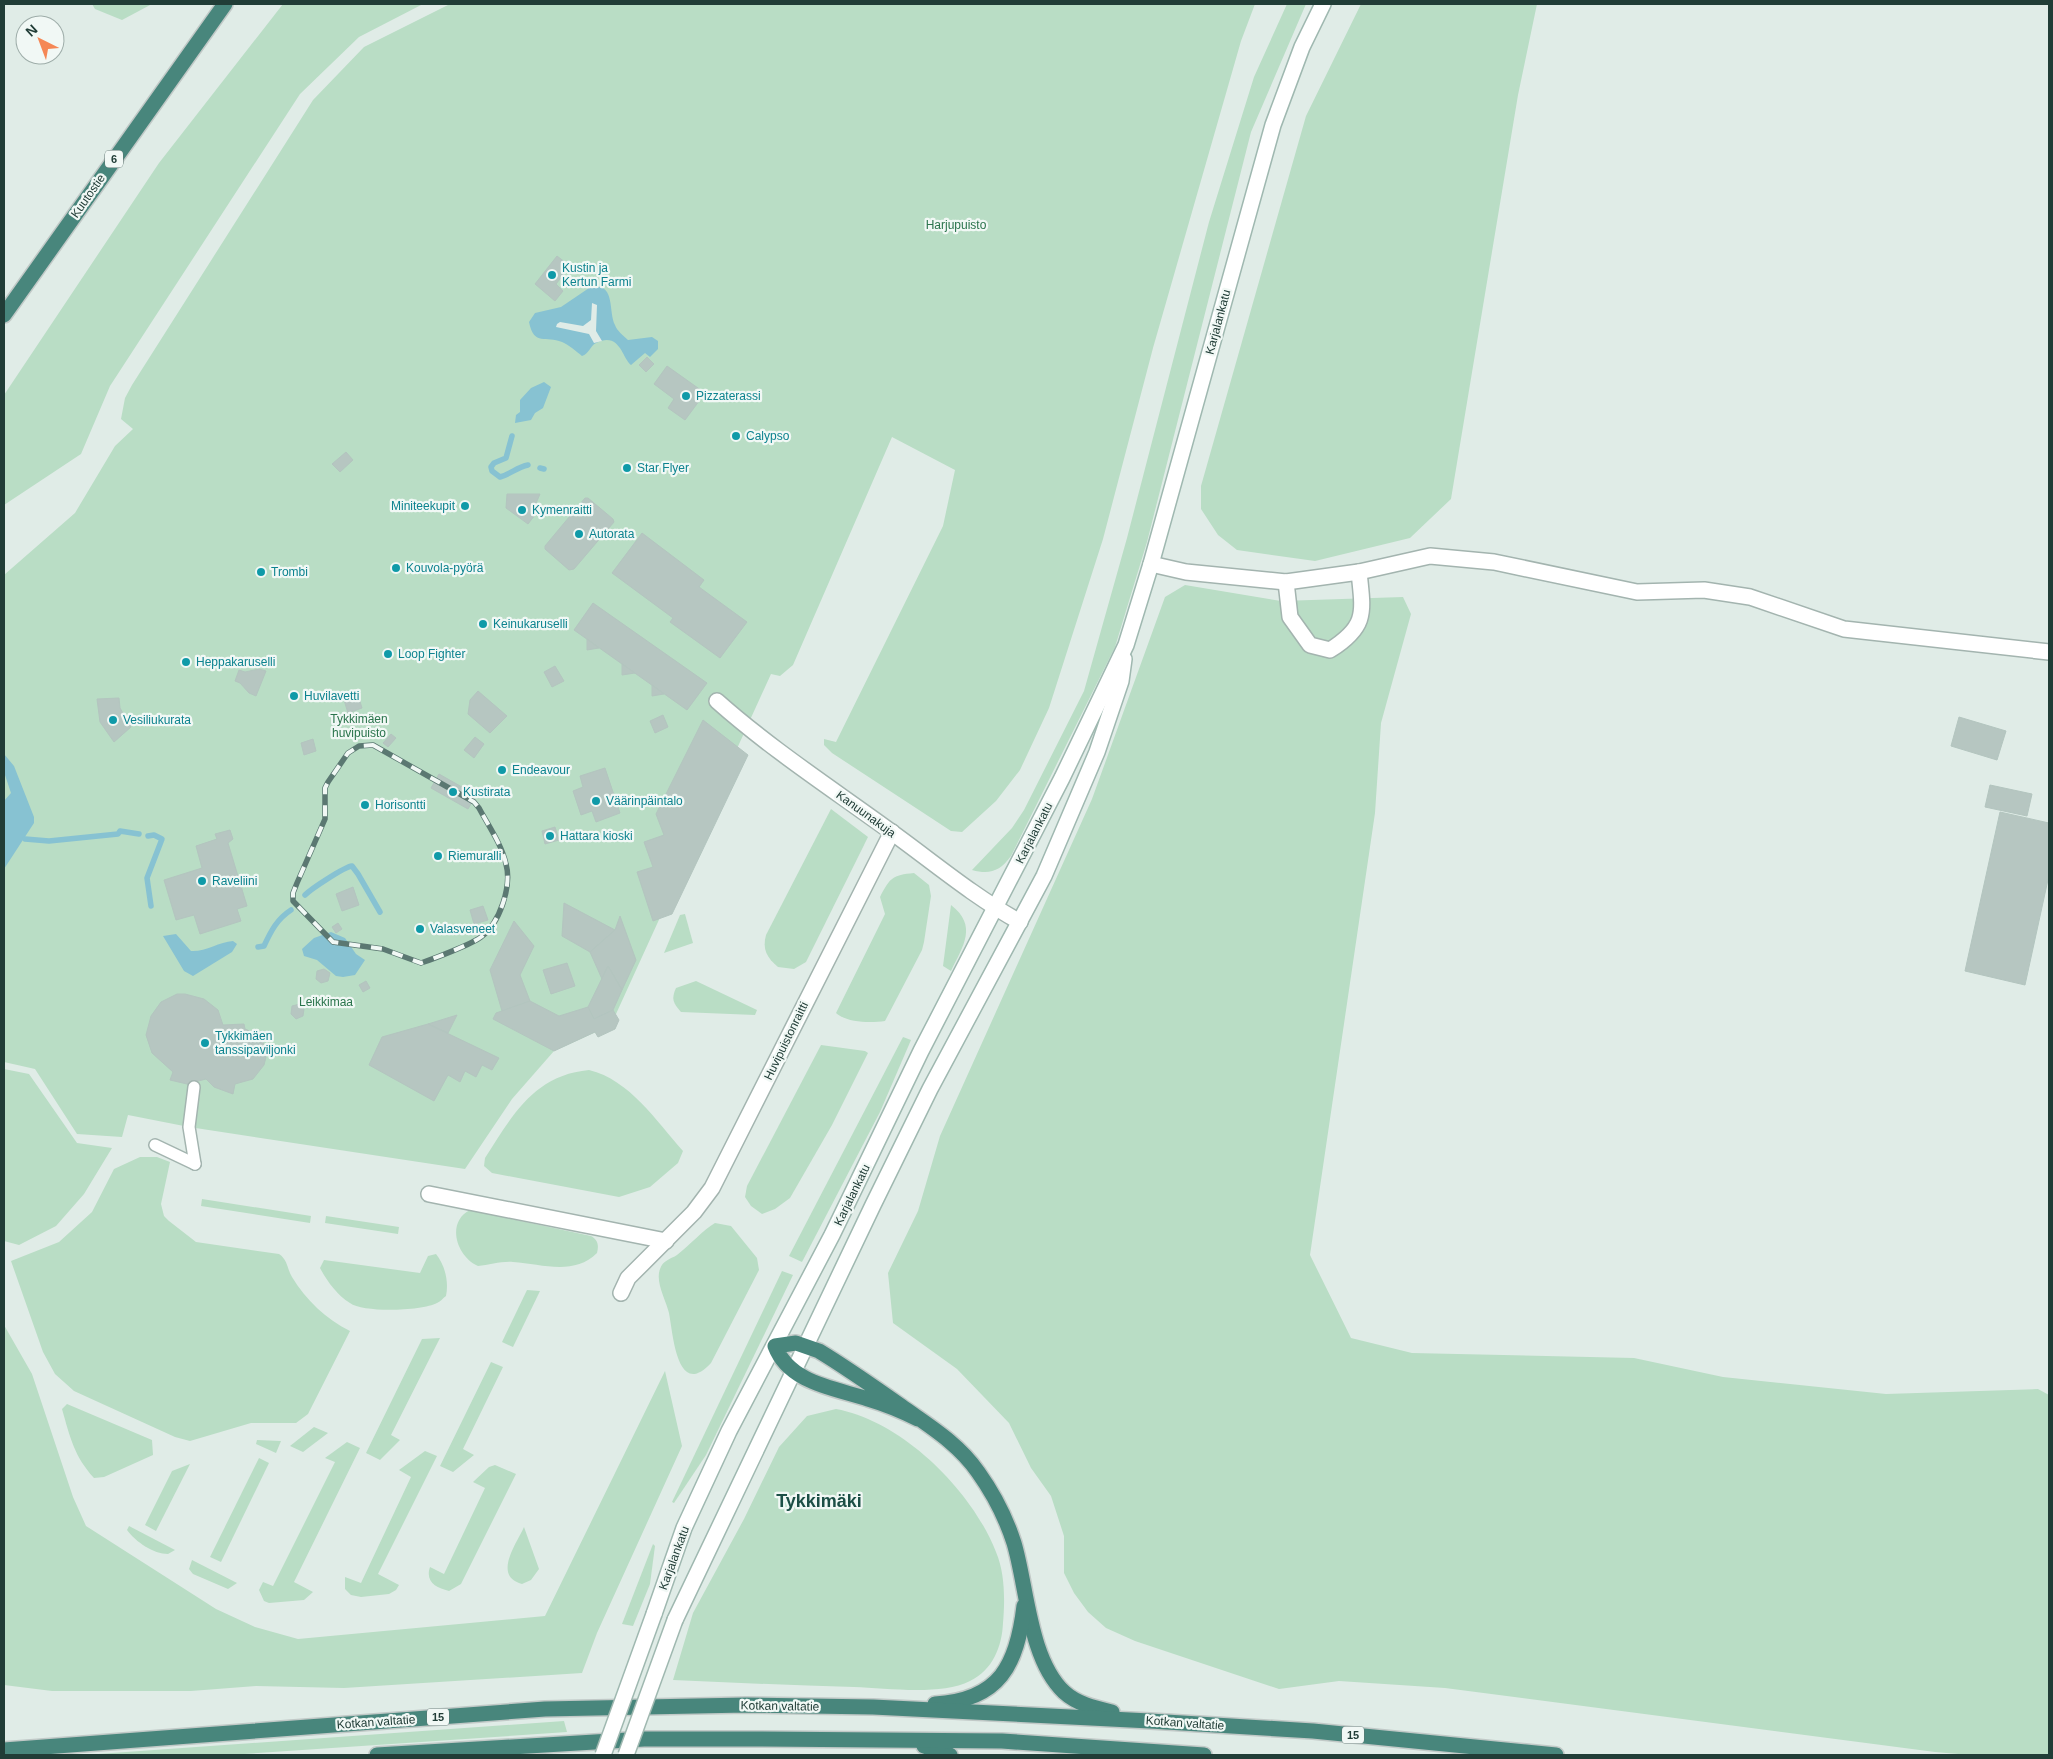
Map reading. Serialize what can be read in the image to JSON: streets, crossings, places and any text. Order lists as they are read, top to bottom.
{
  "streets": {
    "highway": [
      "6",
      "Kuutostie",
      "Kotkan valtatie",
      "15"
    ],
    "main road": ["Karjalankatu", "Kanuunakuja", "Huvipuistonraitti"]
  },
  "crossings": [
    ["Karjalankatu", "Kanuunakuja"],
    ["Kanuunakuja", "Huvipuistonraitti"]
  ],
  "districts": ["Tykkimäki"],
  "parks": ["Harjupuisto", "Tykkimäen huvipuisto", "Leikkimaa"],
  "places": [
    "Kustin ja Kertun Farmi",
    "Pizzaterassi",
    "Calypso",
    "Star Flyer",
    "Miniteekupit",
    "Kymenraitti",
    "Autorata",
    "Kouvola-pyörä",
    "Trombi",
    "Keinukaruselli",
    "Loop Fighter",
    "Heppakaruselli",
    "Huvilavetti",
    "Vesiliukurata",
    "Endeavour",
    "Kustirata",
    "Väärinpäintalo",
    "Horisontti",
    "Hattara kioski",
    "Riemuralli",
    "Raveliini",
    "Valasveneet",
    "Tykkimäen tanssipaviljonki"
  ],
  "north": "top left"
}
